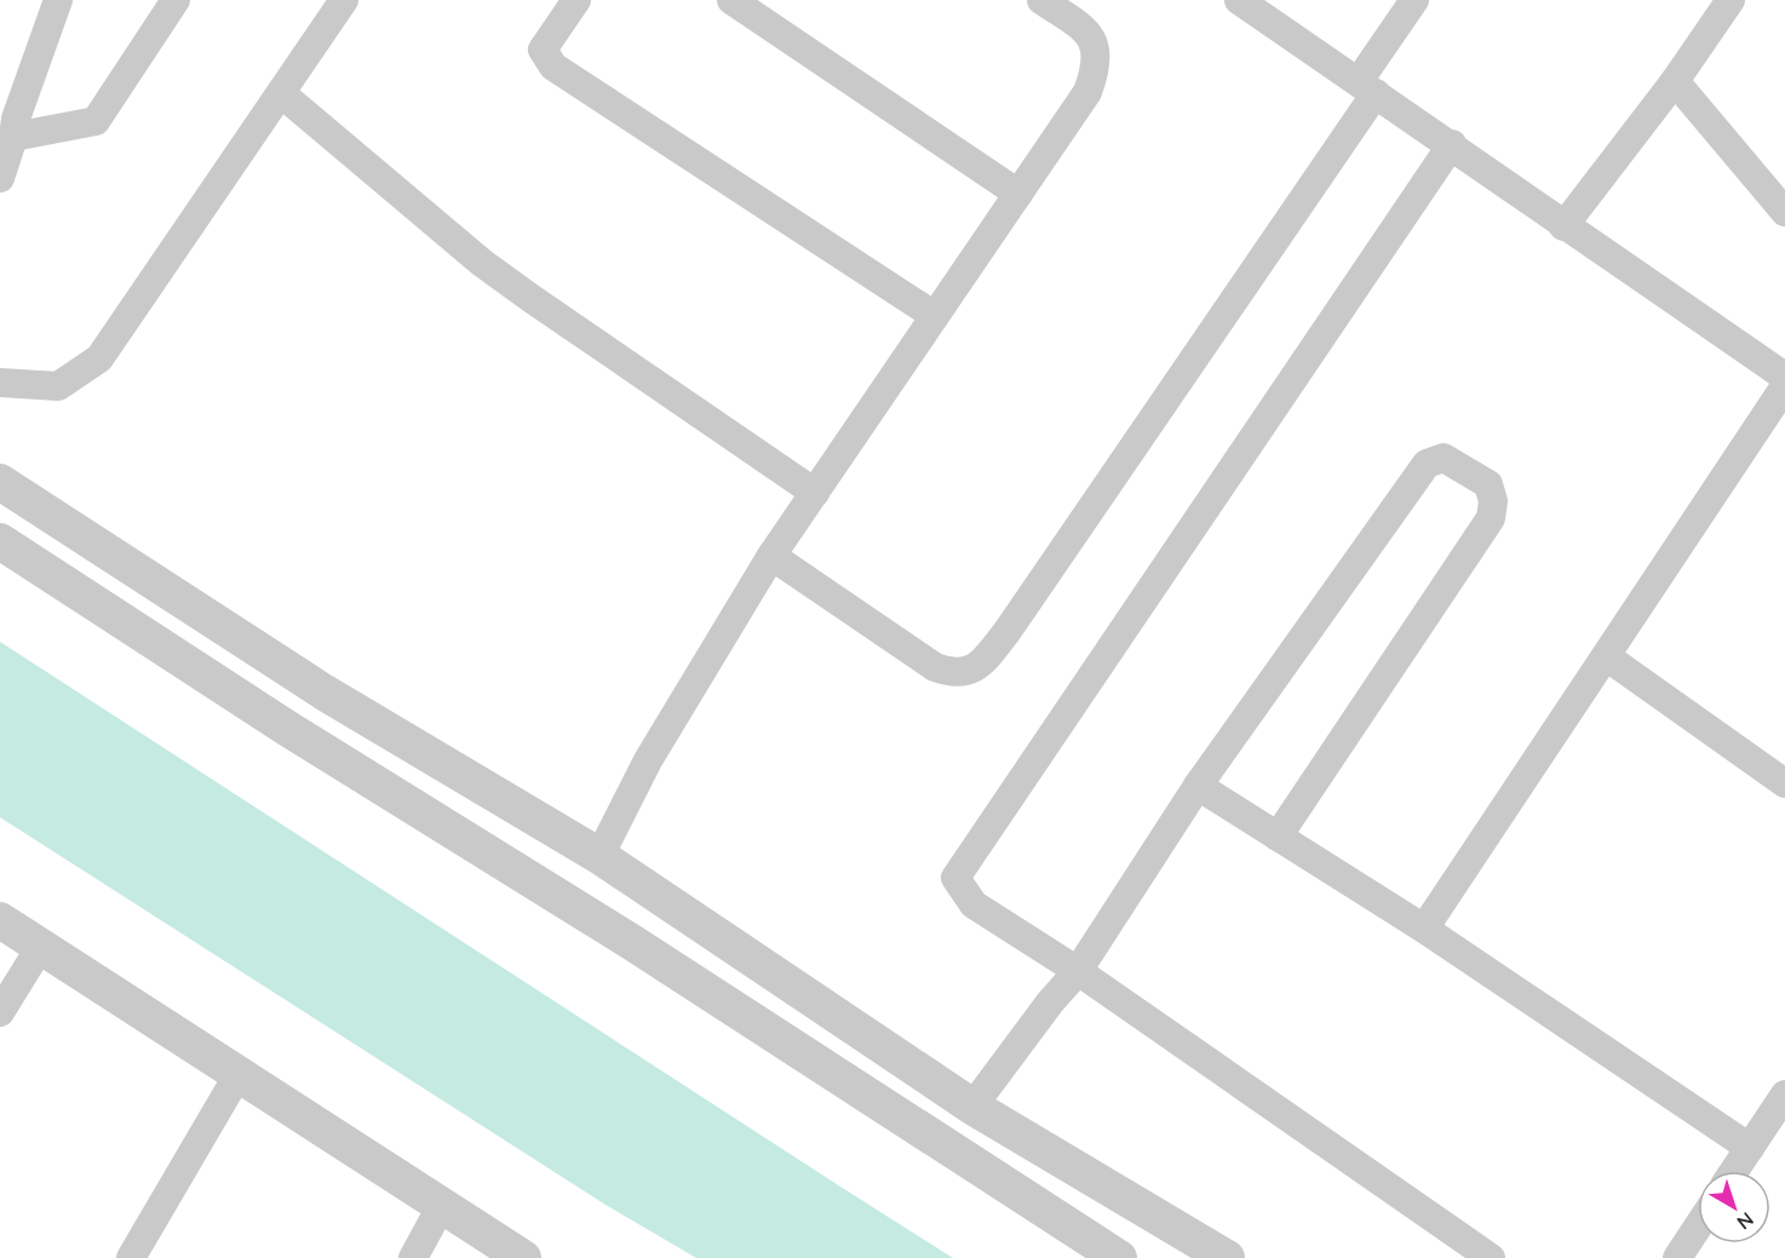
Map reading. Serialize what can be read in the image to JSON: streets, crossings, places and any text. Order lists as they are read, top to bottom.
{
  "north": "bottom right"
}
